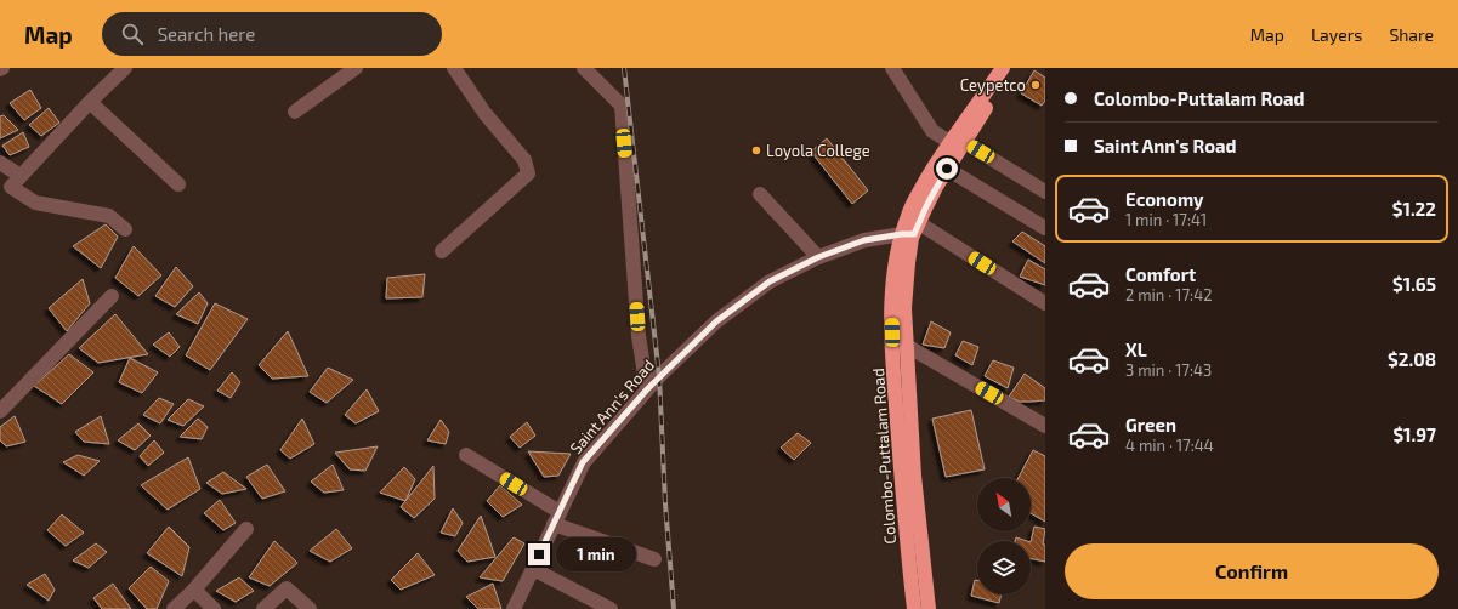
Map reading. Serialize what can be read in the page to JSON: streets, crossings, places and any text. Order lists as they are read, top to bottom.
{
  "streets": {
    "highway": ["Colombo-Puttalam Road"],
    "street": ["Saint Ann's Road"]
  },
  "crossings": [
    ["Saint Ann's Road", "Colombo-Puttalam Road"]
  ],
  "places": ["Ceypetco", "Loyola College"],
  "north": "top left",
  "page": {
    "header": "Map",
    "search": "Search here",
    "nav": ["Map", "Layers", "Share"],
    "banner": ["Colombo-Puttalam Road", "Saint Ann's Road"],
    "list": [
      {
        "name": "Economy",
        "note": "1 min · 17:41",
        "value": "$1.22"
      },
      {
        "name": "Comfort",
        "note": "2 min · 17:42",
        "value": "$1.65"
      },
      {
        "name": "XL",
        "note": "3 min · 17:43",
        "value": "$2.08"
      },
      {
        "name": "Green",
        "note": "4 min · 17:44",
        "value": "$1.97"
      }
    ],
    "buttons": "Confirm",
    "bubble": "1 min"
  }
}
